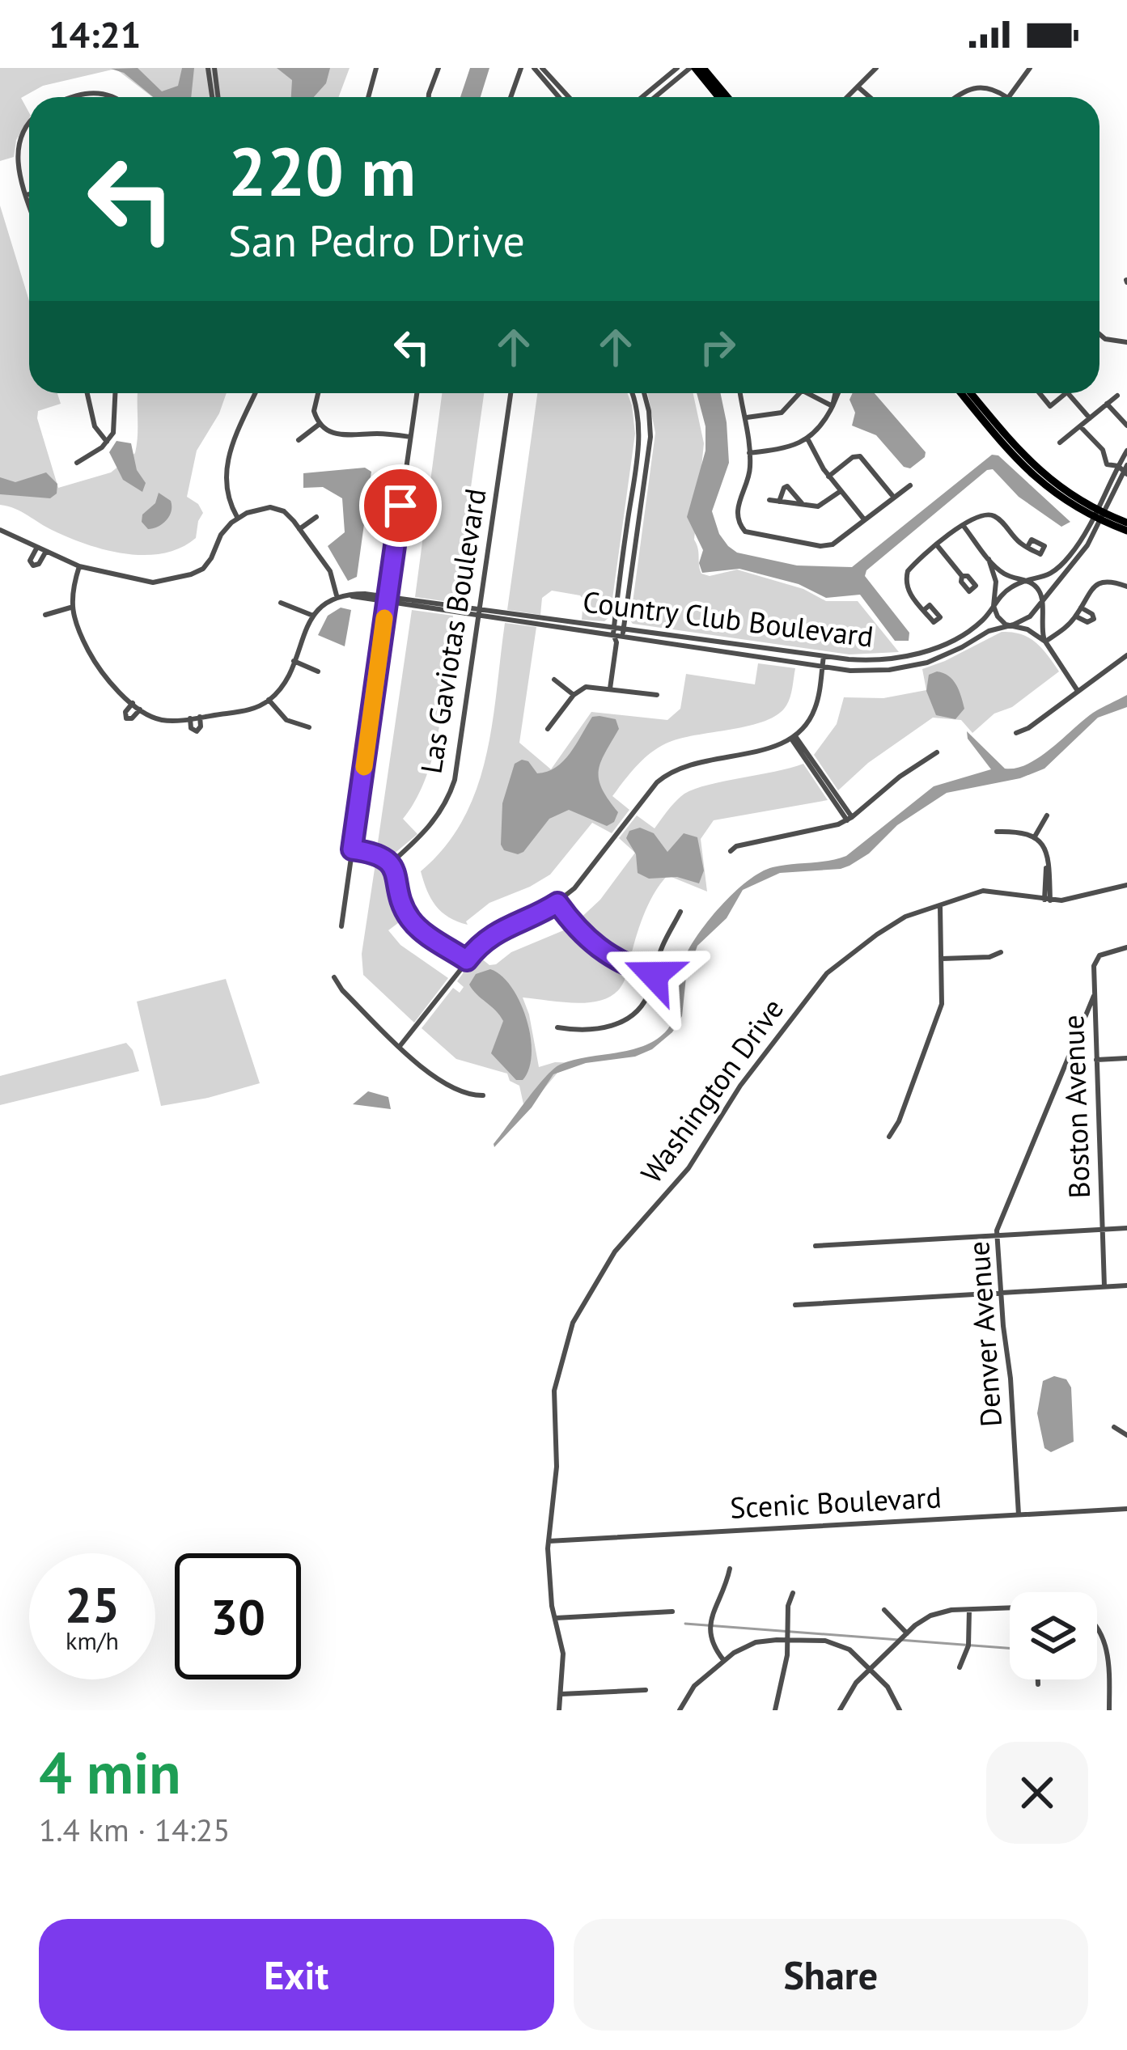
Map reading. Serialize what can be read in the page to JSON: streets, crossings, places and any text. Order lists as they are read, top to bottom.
{
  "streets": {
    "street": [
      "Country Club Boulevard",
      "Las Gaviotas Boulevard",
      "Washington Drive",
      "Boston Avenue",
      "Denver Avenue",
      "Scenic Boulevard"
    ]
  },
  "crossings": [
    ["Country Club Boulevard", "Las Gaviotas Boulevard"],
    ["Washington Drive", "Scenic Boulevard"],
    ["Boston Avenue", "Denver Avenue"],
    ["Denver Avenue", "Scenic Boulevard"]
  ],
  "page": {
    "status": "14:21",
    "turn": ["220 m", "San Pedro Drive"],
    "speed": "25 km/h",
    "limit": "30",
    "heading": ["4 min", "1.4 km · 14:25"],
    "buttons": ["Exit", "Share"]
  }
}
